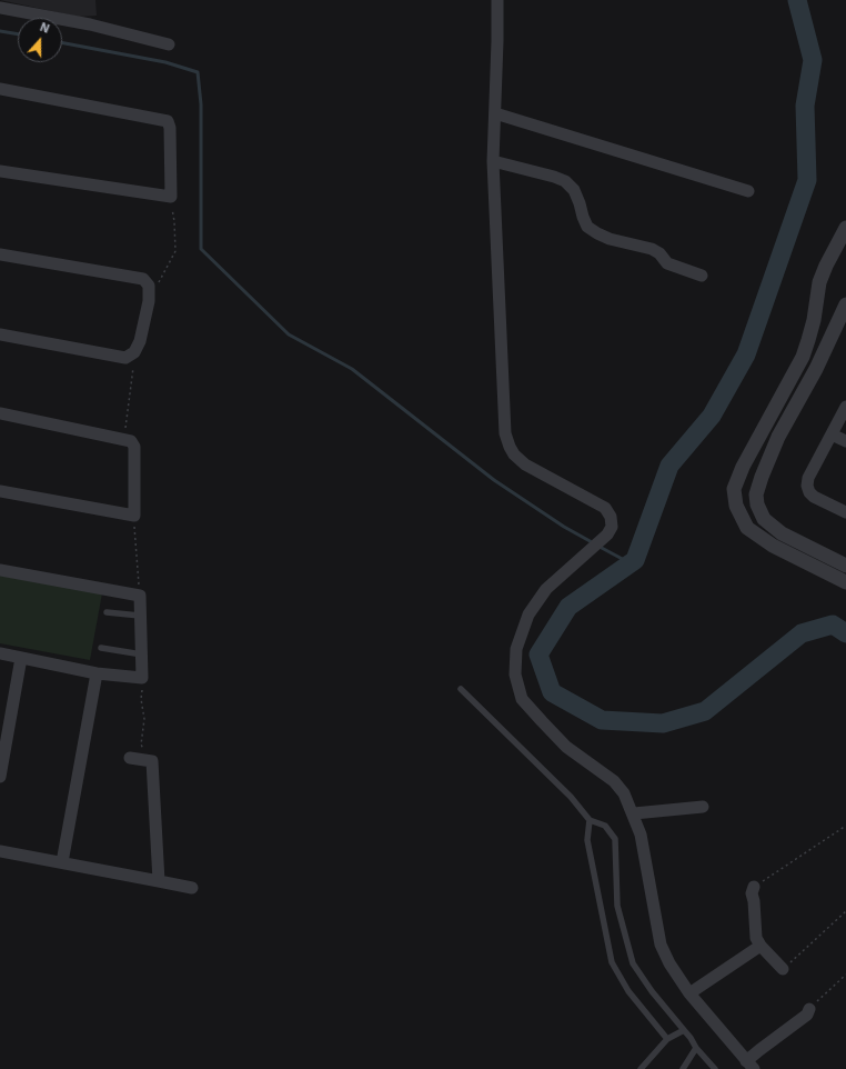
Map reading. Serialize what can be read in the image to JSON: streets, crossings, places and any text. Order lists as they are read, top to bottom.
{
  "north": "top"
}
